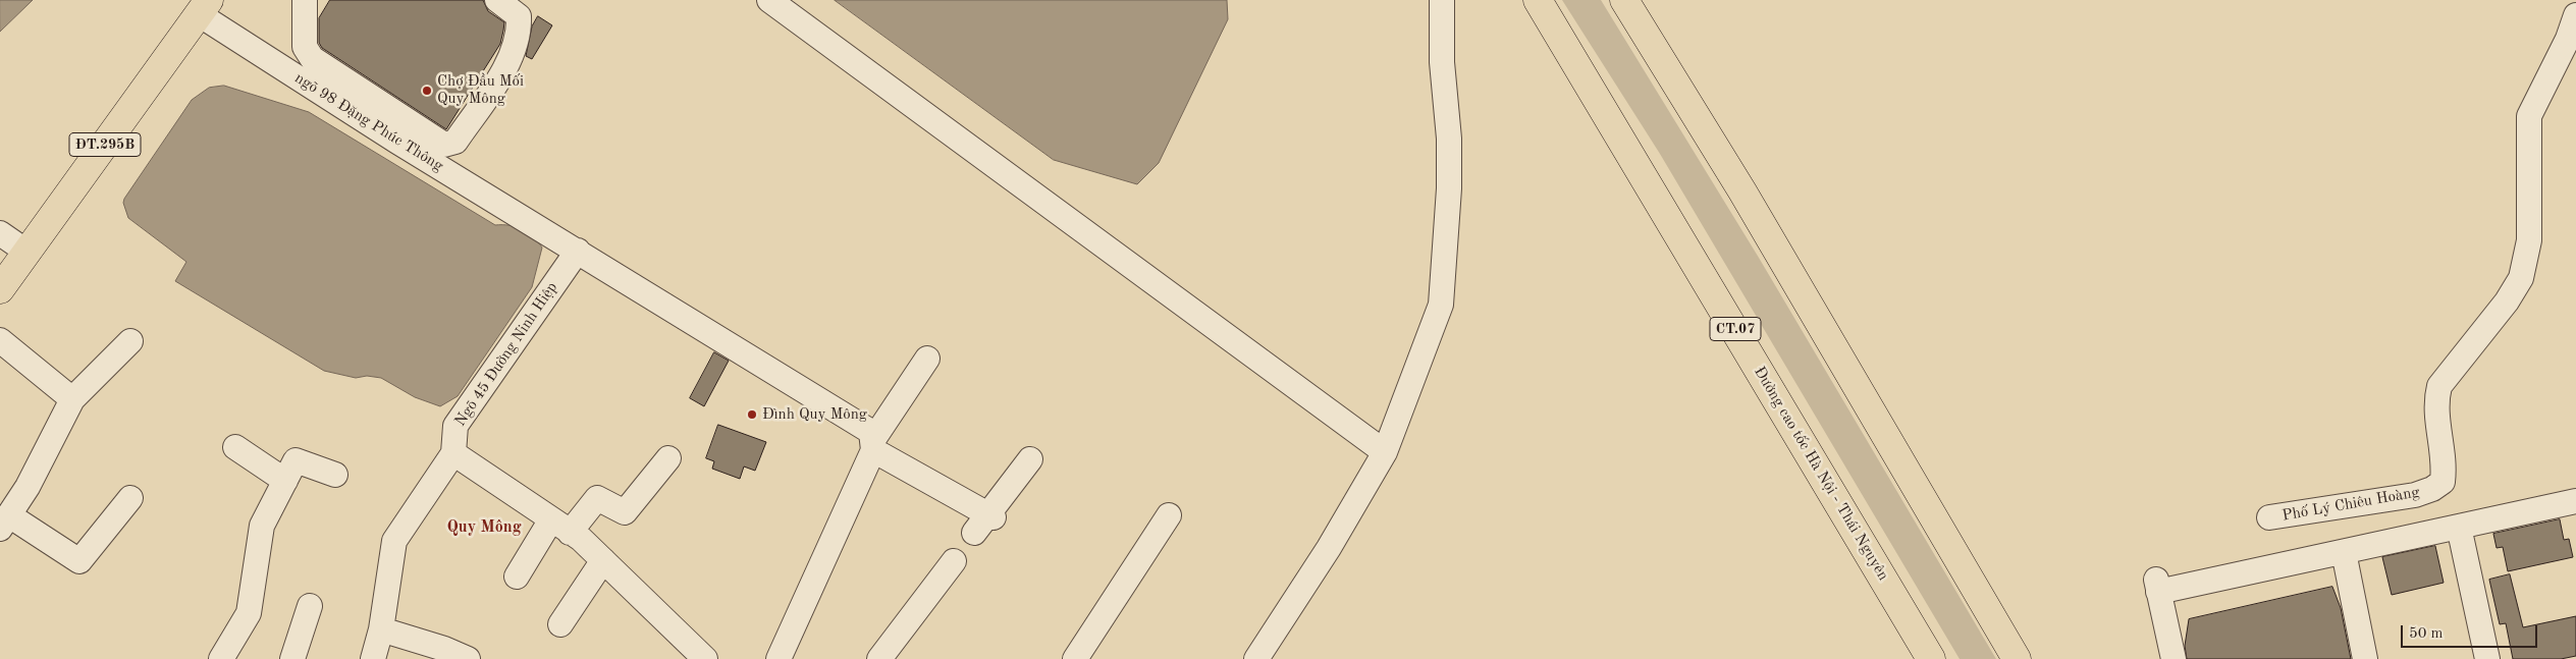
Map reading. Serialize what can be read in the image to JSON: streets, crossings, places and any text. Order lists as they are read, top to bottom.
{
  "streets": {
    "main road": ["ĐT.295B", "CT.07", "Đường cao tốc Hà Nội - Thái Nguyên"],
    "street": ["ngõ 98 Đặng Phúc Thông", "Ngõ 45 Đường Ninh Hiệp", "Phố Lý Chiêu Hoàng"]
  },
  "crossings": [
    ["ngõ 98 Đặng Phúc Thông", "ĐT.295B"],
    ["ngõ 98 Đặng Phúc Thông", "Ngõ 45 Đường Ninh Hiệp"]
  ],
  "districts": ["Quy Mông"],
  "places": ["Chợ Đầu Mối Quy Mông", "Đình Quy Mông"],
  "scale_bar": "50 m"
}
